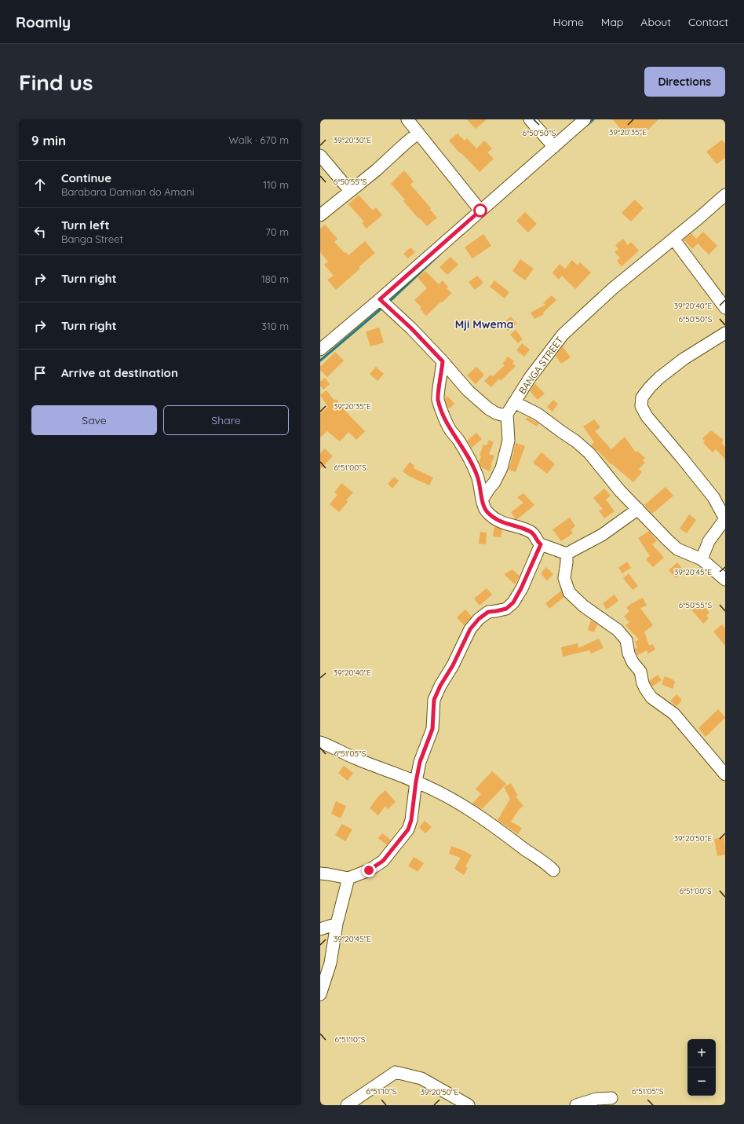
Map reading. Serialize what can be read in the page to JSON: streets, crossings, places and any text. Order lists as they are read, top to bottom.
{
  "streets": {
    "street": ["BANGA STREET"]
  },
  "districts": ["Mji Mwema"],
  "page": {
    "header": "Roamly",
    "nav": [
      "Home",
      "Map",
      "About",
      "Contact"
    ],
    "buttons": [
      "Directions",
      ["Save", "Share"]
    ],
    "title": "Find us",
    "heading": ["9 min", "Walk · 670 m"],
    "list": [
      ["Continue", "Barabara Damian do Amani", "110 m"],
      ["Turn left", "Banga Street", "70 m"],
      ["Turn right", "180 m"],
      ["Turn right", "310 m"],
      "Arrive at destination"
    ],
    "map_buttons": ["+", "−"]
  },
  "coordinates": [
    "39°20'35\"E",
    "6°50'50\"S",
    "39°20'30\"E",
    "6°50'55\"S",
    "39°20'40\"E",
    "6°51'00\"S",
    "39°20'45\"E",
    "6°51'05\"S",
    "39°20'50\"E",
    "6°51'10\"S"
  ]
}
